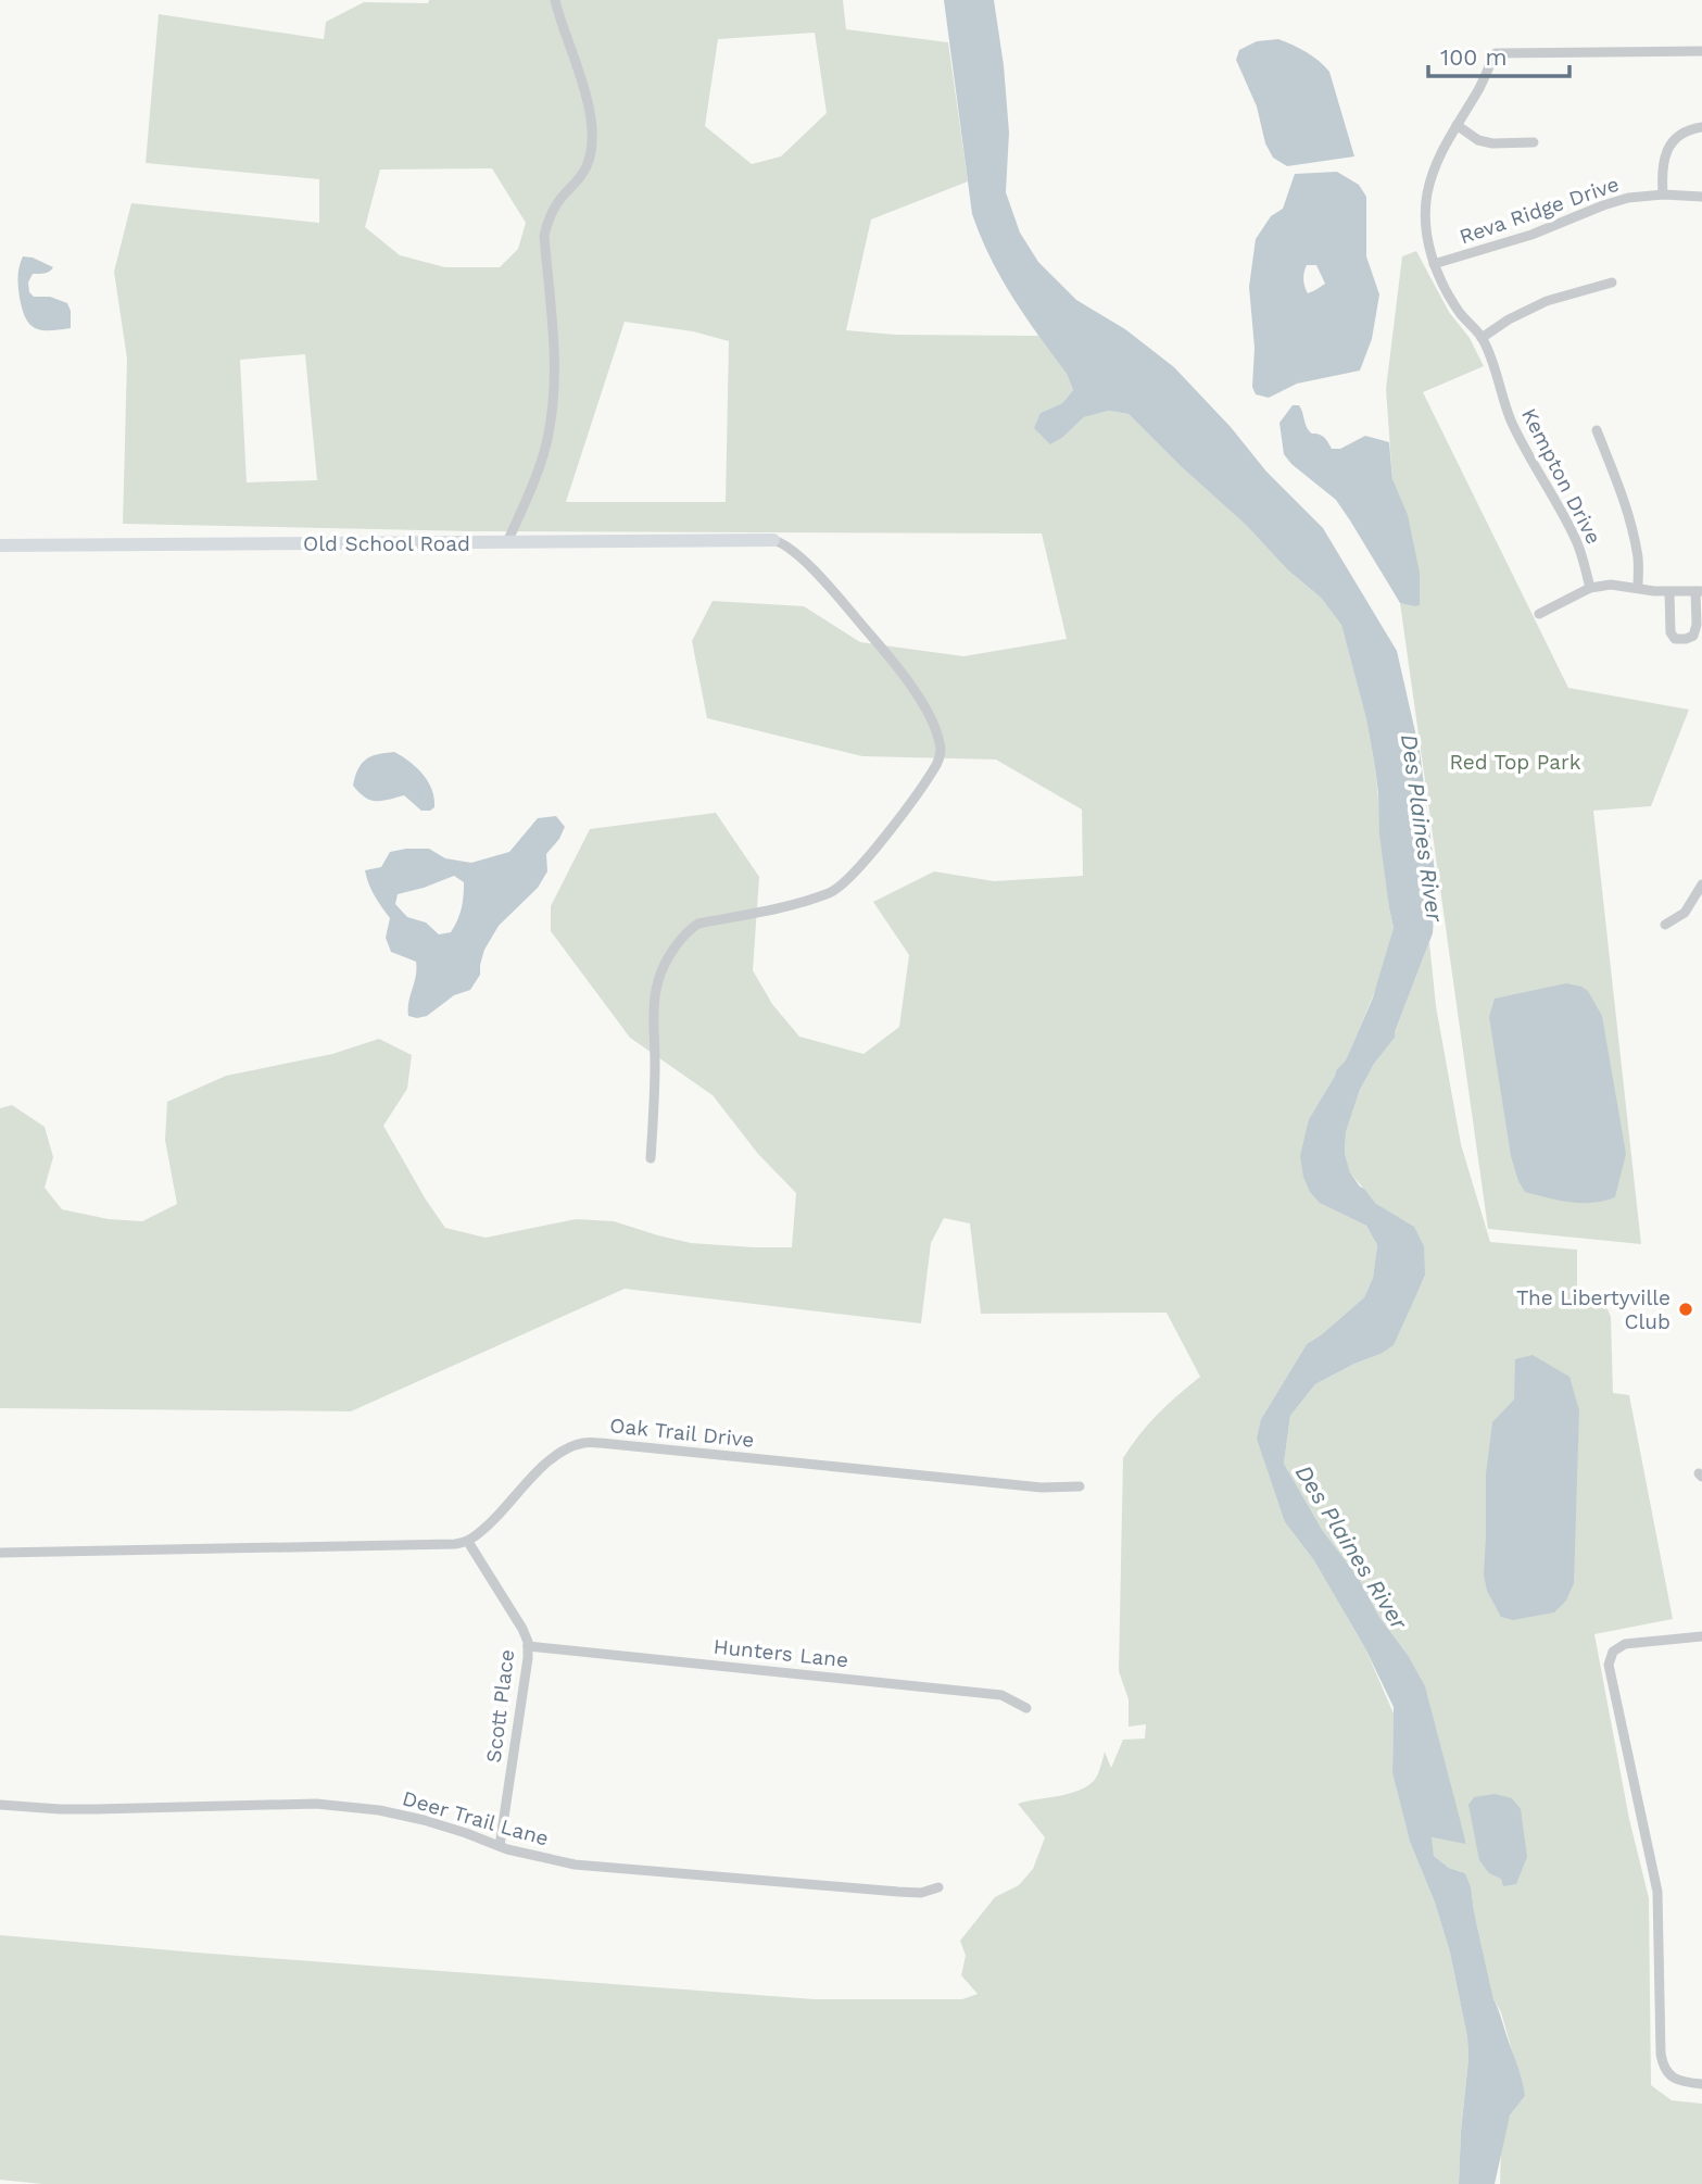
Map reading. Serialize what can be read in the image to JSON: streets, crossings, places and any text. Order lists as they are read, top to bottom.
{
  "streets": {
    "street": [
      "Reva Ridge Drive",
      "Kempton Drive",
      "Old School Road",
      "Oak Trail Drive",
      "Hunters Lane",
      "Scott Place",
      "Deer Trail Lane"
    ]
  },
  "crossings": [
    ["Reva Ridge Drive", "Kempton Drive"],
    ["Oak Trail Drive", "Scott Place"],
    ["Hunters Lane", "Scott Place"],
    ["Scott Place", "Deer Trail Lane"]
  ],
  "water": ["Des Plaines River"],
  "parks": ["Red Top Park"],
  "places": ["The Libertyville Club"],
  "scale_bar": "100 m"
}
